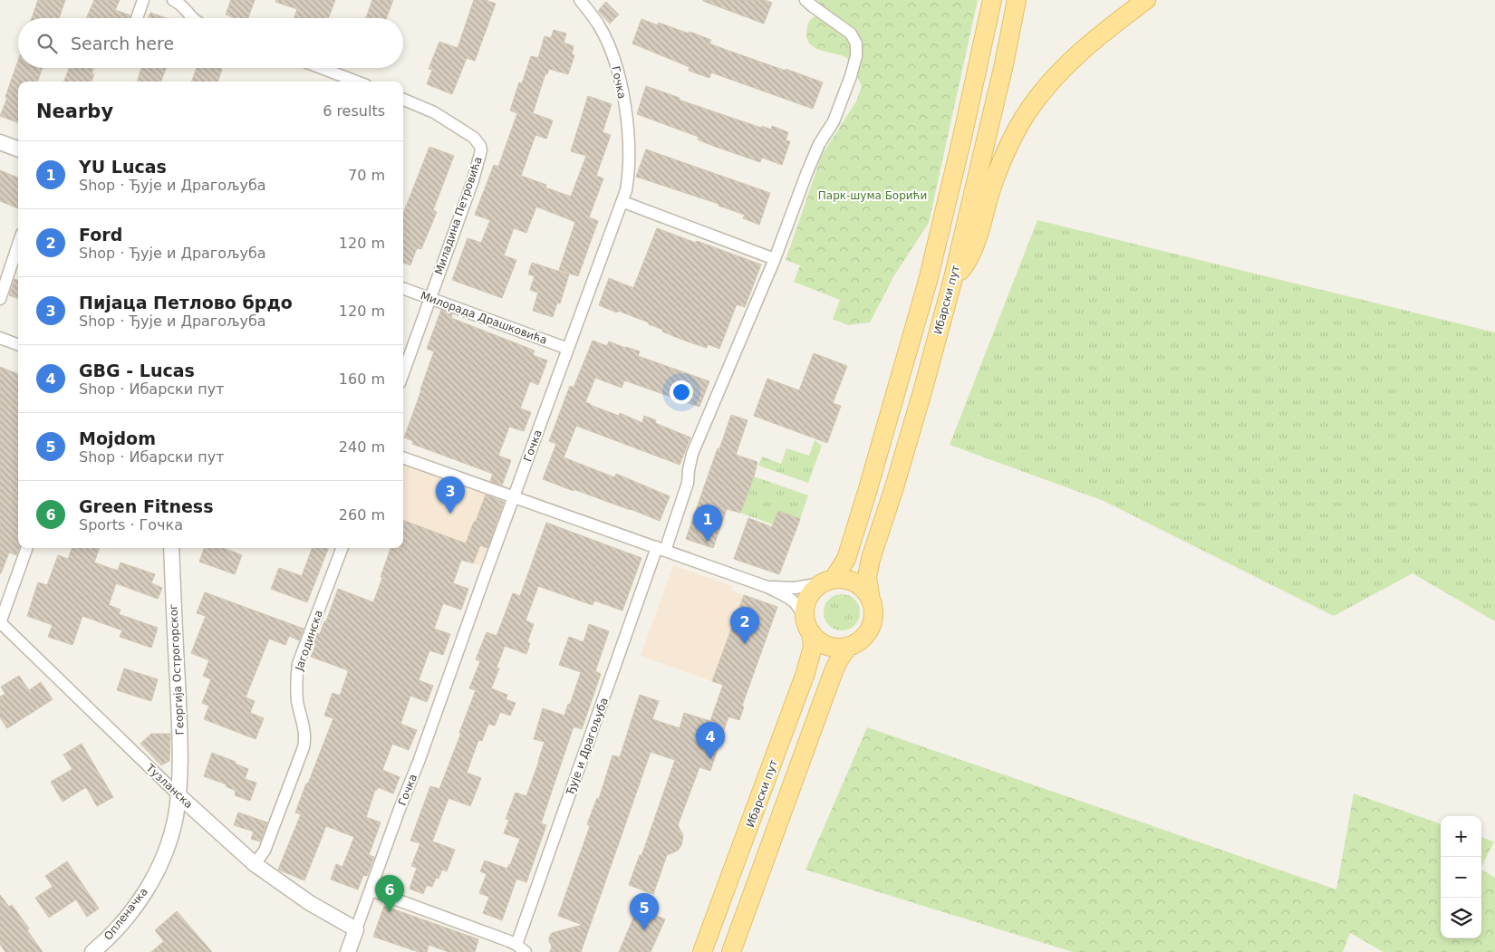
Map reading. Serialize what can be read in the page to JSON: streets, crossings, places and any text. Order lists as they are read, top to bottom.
{
  "streets": {
    "main road": ["Ибарски пут"],
    "street": [
      "Гочка",
      "Миладина Петровића",
      "Милорада Драшковића",
      "Јагодинска",
      "Георгија Острогорског",
      "Ђује и Драгољуба",
      "Тузланска",
      "Опленачка"
    ]
  },
  "crossings": [
    ["Гочка", "Милорада Драшковића"],
    ["Гочка", "Тузланска"],
    ["Миладина Петровића", "Милорада Драшковића"],
    ["Јагодинска", "Тузланска"],
    ["Георгија Острогорског", "Тузланска"],
    ["Георгија Острогорског", "Опленачка"],
    ["Тузланска", "Опленачка"]
  ],
  "parks": ["Парк-шума Борићи"],
  "page": {
    "search": "Search here",
    "heading": ["Nearby", "6 results"],
    "list": [
      {
        "mark": "1",
        "name": "YU Lucas",
        "note": "Shop · Ђује и Драгољуба",
        "value": "70 m"
      },
      {
        "mark": "2",
        "name": "Ford",
        "note": "Shop · Ђује и Драгољуба",
        "value": "120 m"
      },
      {
        "mark": "3",
        "name": "Пијаца Петлово брдо",
        "note": "Shop · Ђује и Драгољуба",
        "value": "120 m"
      },
      {
        "mark": "4",
        "name": "GBG - Lucas",
        "note": "Shop · Ибарски пут",
        "value": "160 m"
      },
      {
        "mark": "5",
        "name": "Mojdom",
        "note": "Shop · Ибарски пут",
        "value": "240 m"
      },
      {
        "mark": "6",
        "name": "Green Fitness",
        "note": "Sports · Гочка",
        "value": "260 m"
      }
    ],
    "pins": [
      "3",
      "1",
      "2",
      "4",
      "6",
      "5"
    ],
    "map_buttons": ["+", "−"]
  }
}
